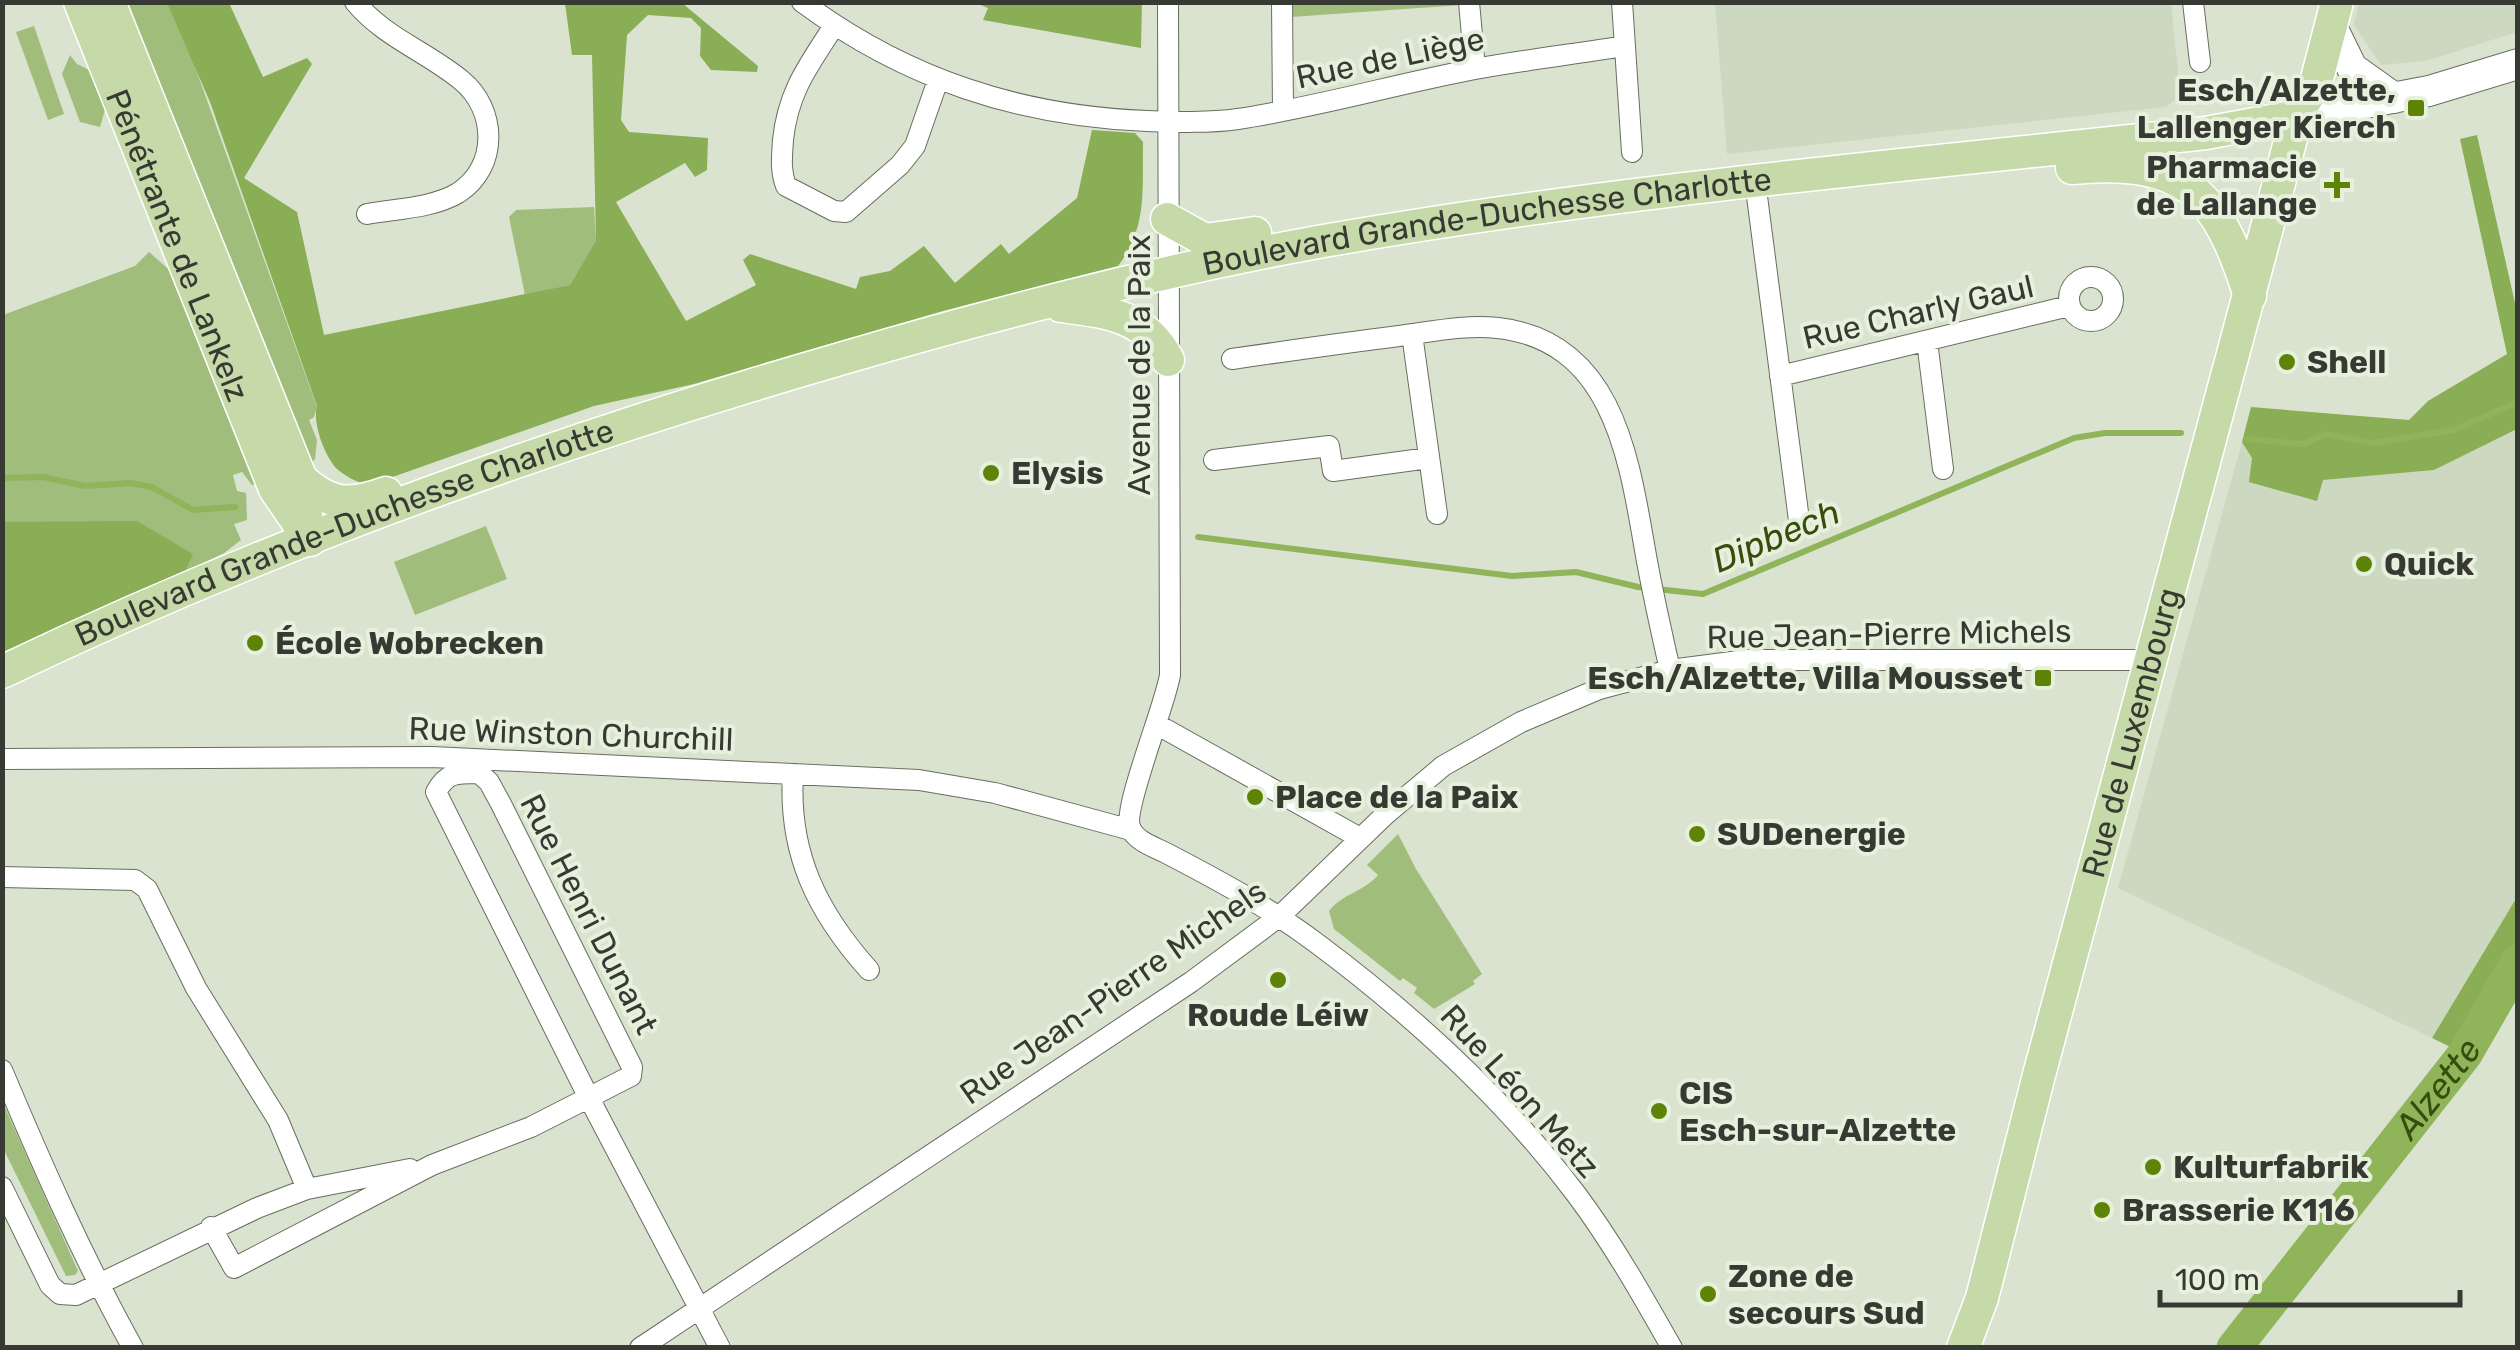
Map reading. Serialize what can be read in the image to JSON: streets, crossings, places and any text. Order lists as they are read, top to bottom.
{
  "streets": {
    "main road": ["Boulevard Grande-Duchesse Charlotte", "Pénétrante de Lankelz", "Rue de Luxembourg"],
    "street": [
      "Rue de Liège",
      "Rue Charly Gaul",
      "Avenue de la Paix",
      "Rue Jean-Pierre Michels",
      "Rue Winston Churchill",
      "Rue Henri Dunant",
      "Rue Léon Metz"
    ]
  },
  "crossings": [
    ["Rue de Liège", "Avenue de la Paix"],
    ["Boulevard Grande-Duchesse Charlotte", "Pénétrante de Lankelz"],
    ["Boulevard Grande-Duchesse Charlotte", "Avenue de la Paix"],
    ["Boulevard Grande-Duchesse Charlotte", "Rue de Luxembourg"],
    ["Rue Jean-Pierre Michels", "Rue de Luxembourg"],
    ["Rue Jean-Pierre Michels", "Rue Henri Dunant"],
    ["Rue Jean-Pierre Michels", "Rue Léon Metz"]
  ],
  "water": ["Dipbech", "Alzette"],
  "places": {
    "transit": ["Esch/Alzette, Lallenger Kierch", "Esch/Alzette, Villa Mousset"],
    "health": ["Pharmacie de Lallange"],
    "other": [
      "Shell",
      "Elysis",
      "Quick",
      "École Wobrecken",
      "Place de la Paix",
      "SUDenergie",
      "Roude Léiw",
      "CIS Esch-sur-Alzette",
      "Kulturfabrik",
      "Brasserie K116",
      "Zone de secours Sud"
    ]
  },
  "scale_bar": "100 m"
}
